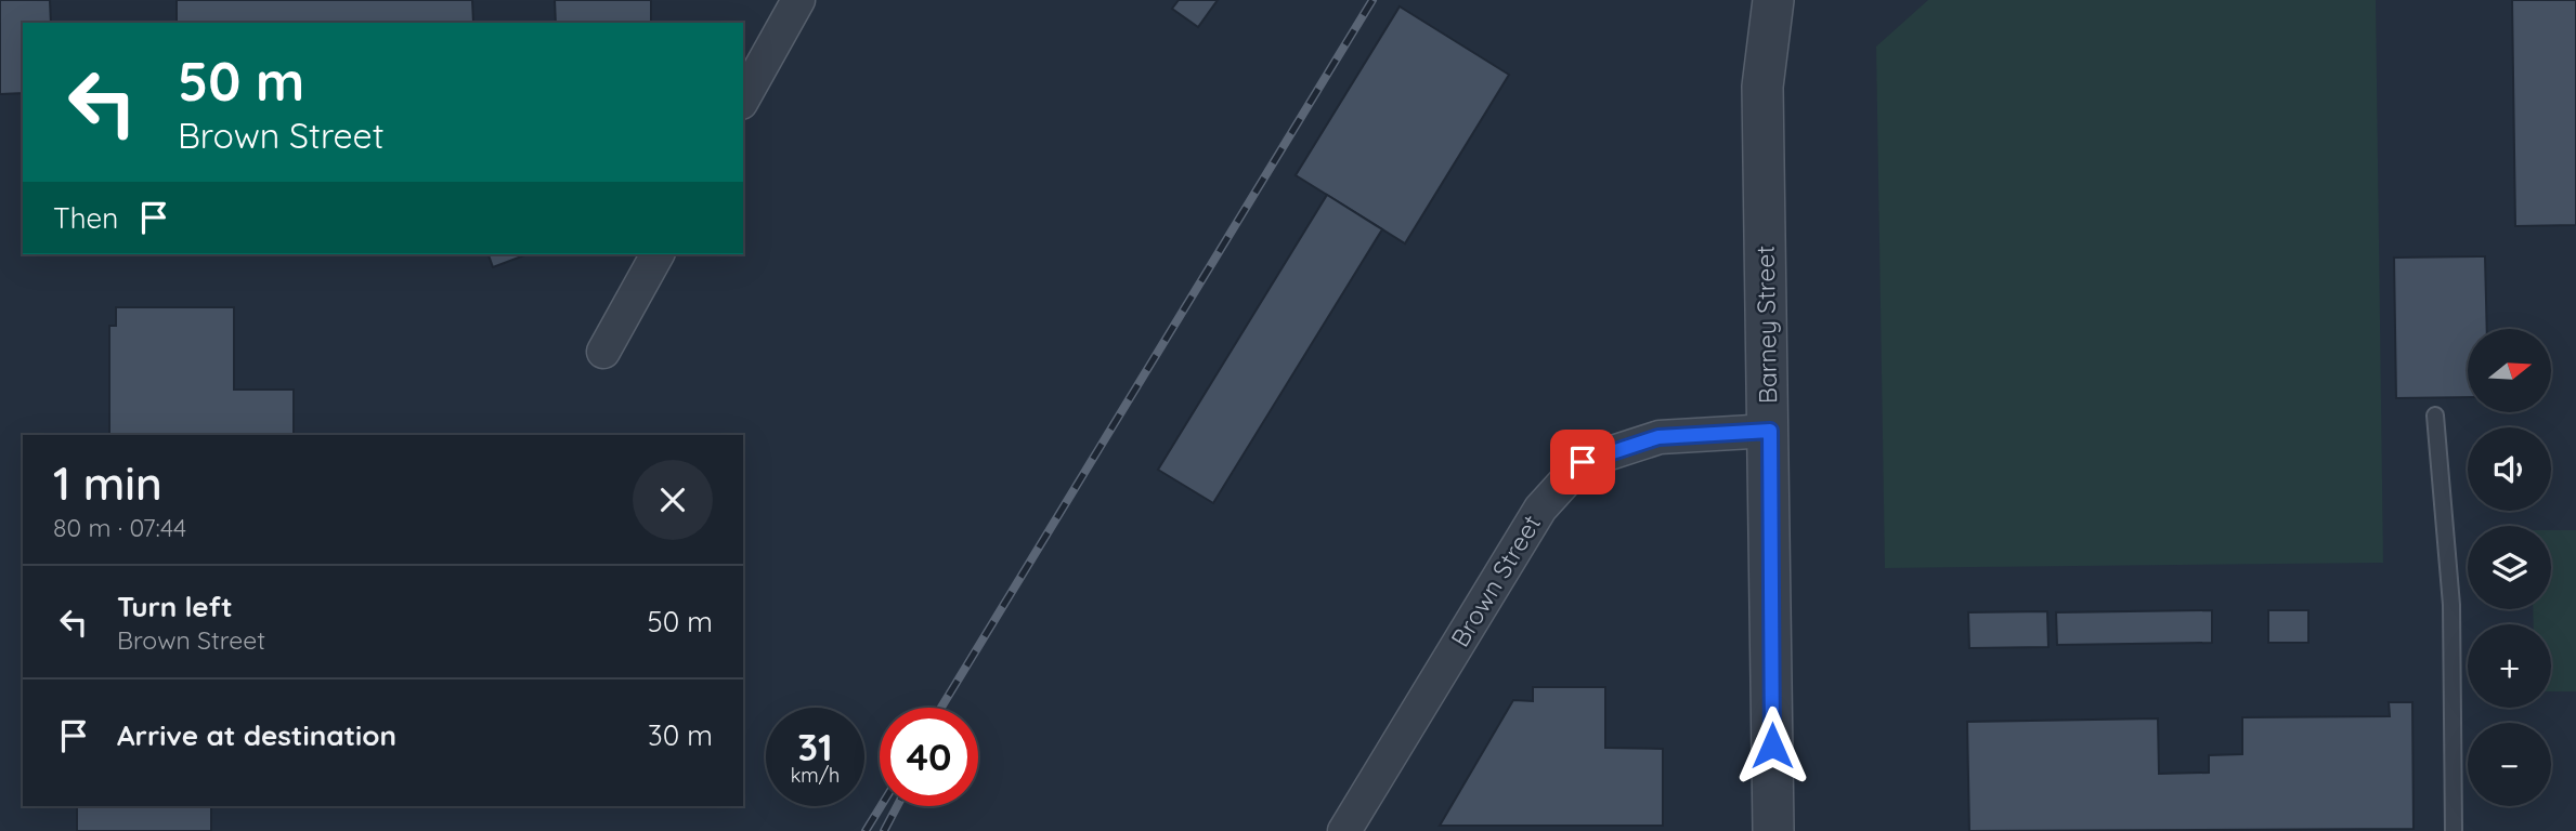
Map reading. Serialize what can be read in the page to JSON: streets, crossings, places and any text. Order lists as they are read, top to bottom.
{
  "streets": {
    "street": ["Barney Street", "Brown Street"]
  },
  "crossings": [
    ["Barney Street", "Brown Street"]
  ],
  "north": "right",
  "page": {
    "turn": ["50 m", "Brown Street"],
    "then": "Then",
    "map_buttons": ["+", "−"],
    "heading": ["1 min", "80 m · 07:44"],
    "list": [
      {
        "name": "Turn left",
        "note": "Brown Street",
        "value": "50 m"
      },
      {
        "name": "Arrive at destination",
        "value": "30 m"
      }
    ],
    "speed": "31 km/h",
    "limit": "40"
  }
}
